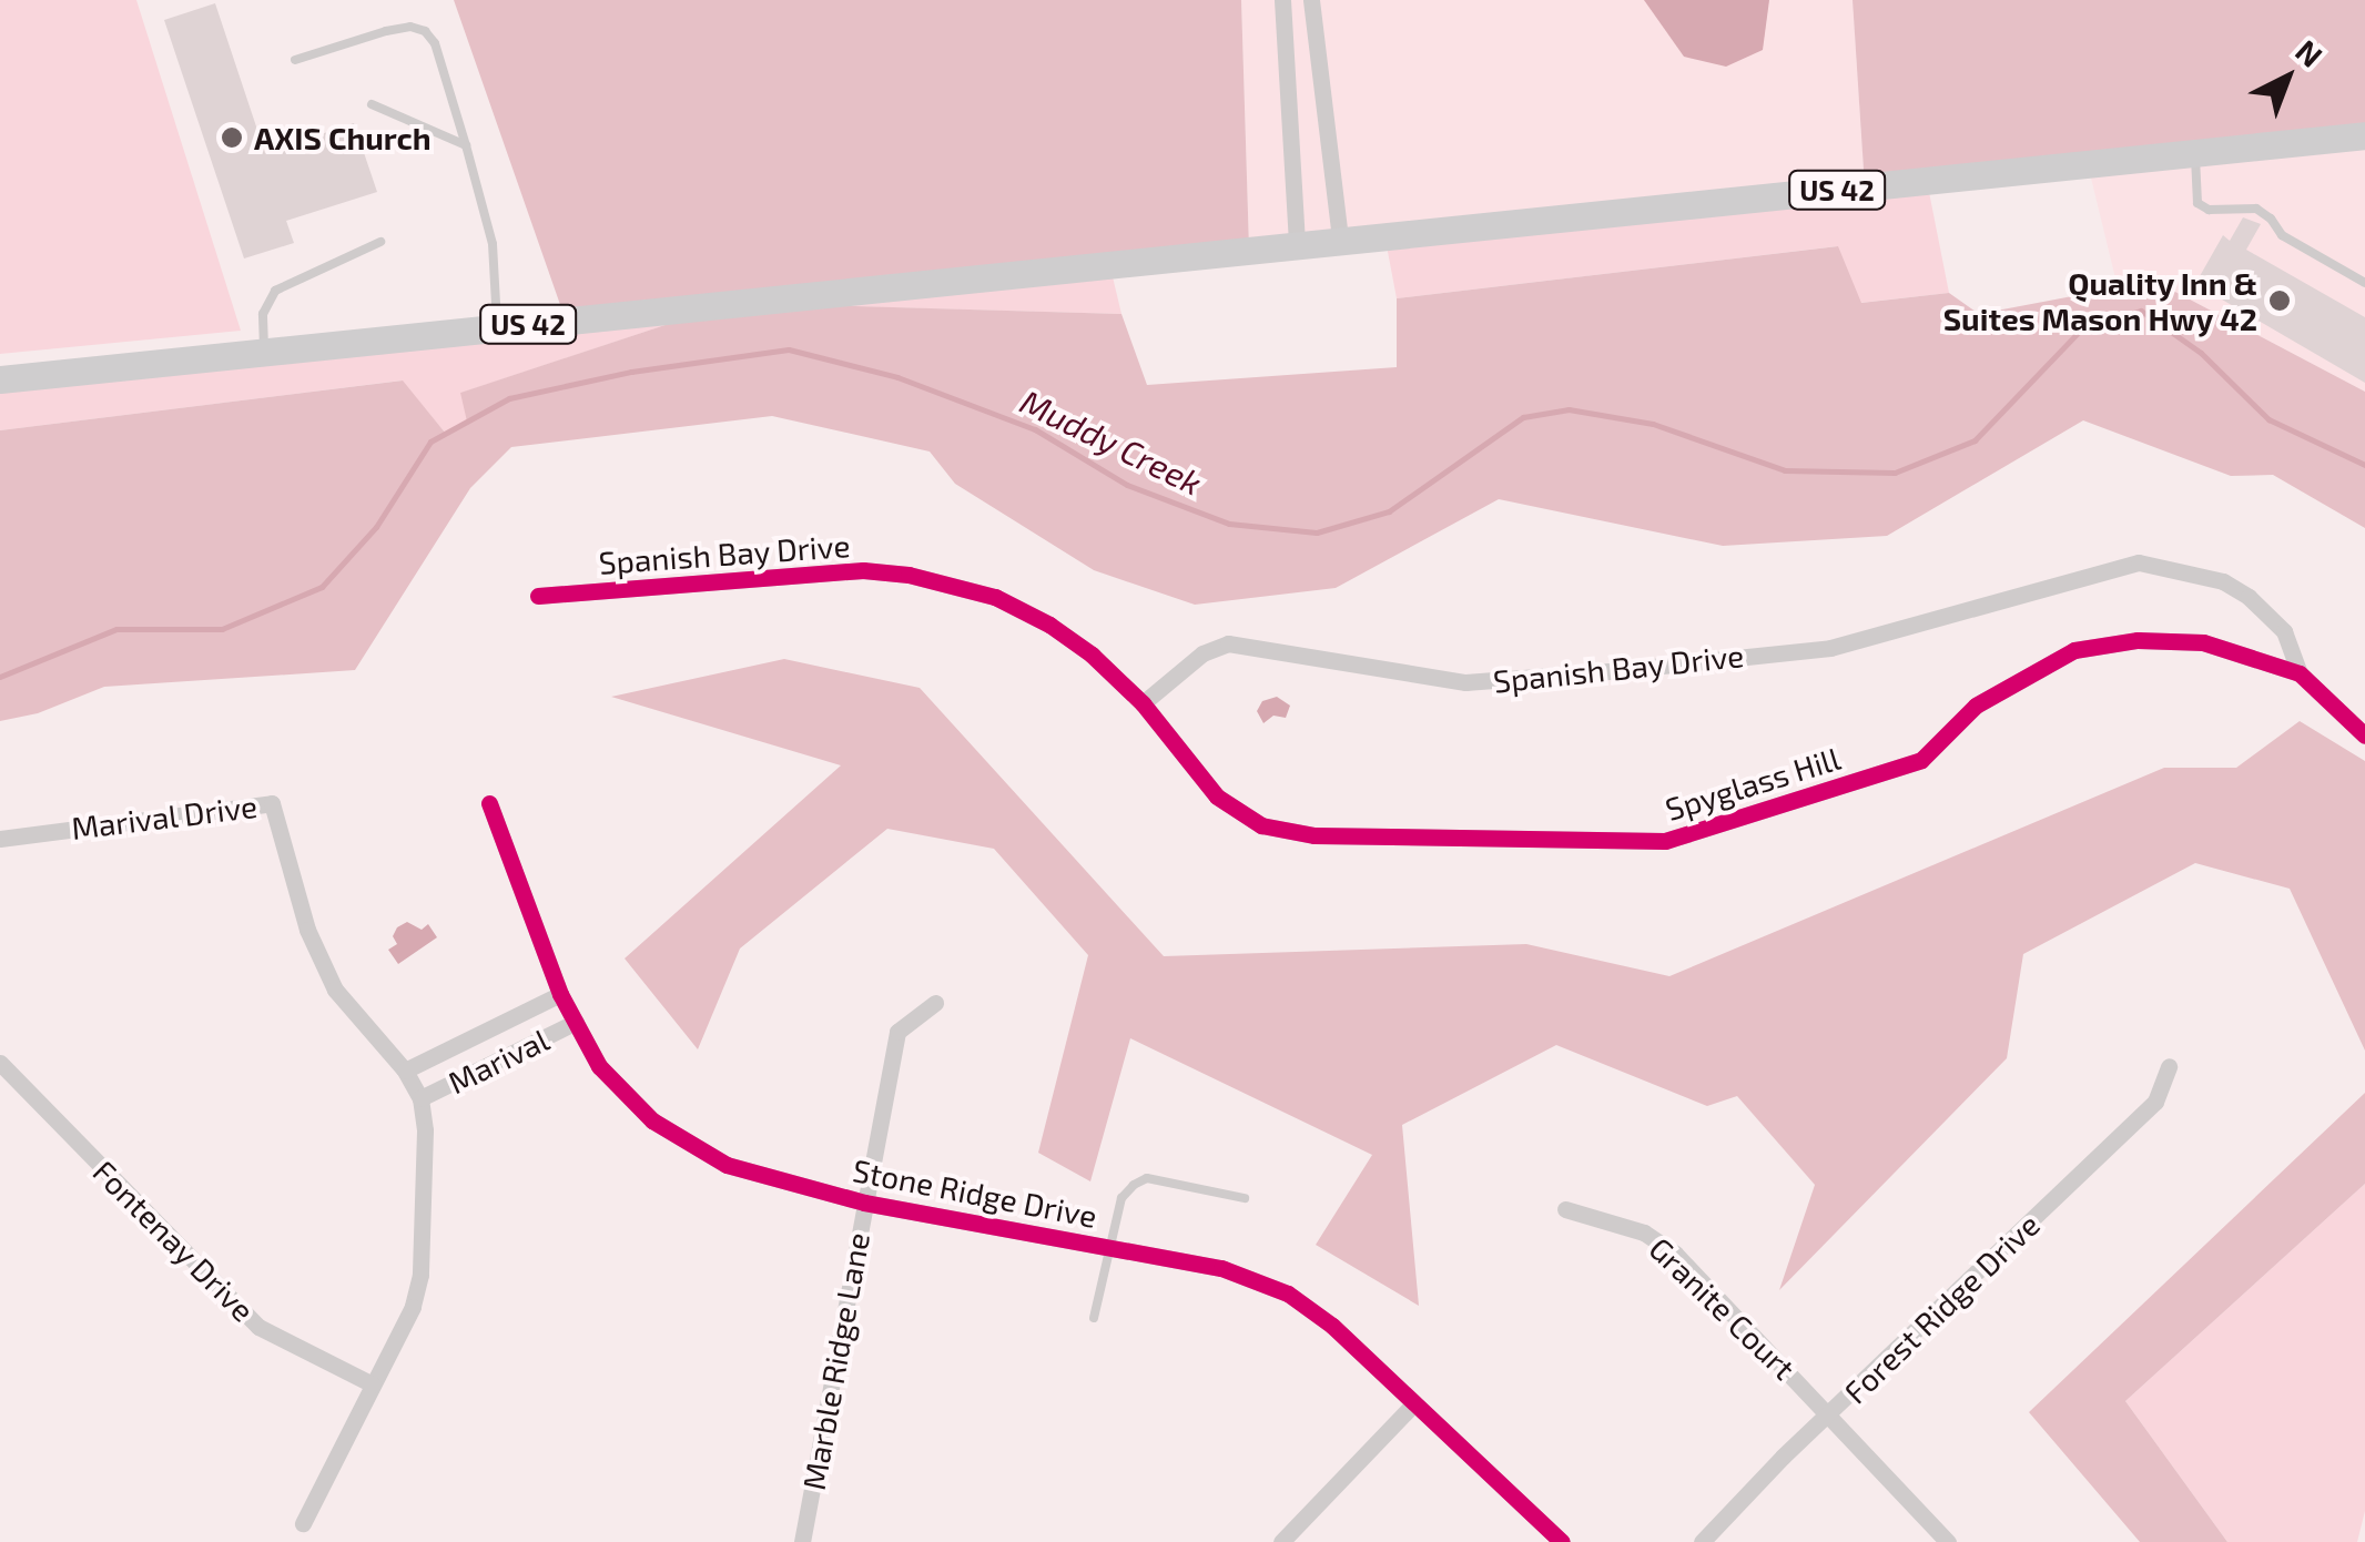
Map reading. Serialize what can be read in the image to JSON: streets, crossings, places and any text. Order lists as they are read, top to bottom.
{
  "streets": {
    "main road": ["US 42"],
    "street": [
      "Spanish Bay Drive",
      "Spyglass Hill",
      "Marival Drive",
      "Marival",
      "Stone Ridge Drive",
      "Fontenay Drive",
      "Granite Court",
      "Forest Ridge Drive",
      "Marble Ridge Lane"
    ]
  },
  "crossings": [
    ["Spanish Bay Drive", "Spyglass Hill"],
    ["Marival Drive", "Marival"],
    ["Marival Drive", "Fontenay Drive"],
    ["Marival", "Stone Ridge Drive"],
    ["Stone Ridge Drive", "Marble Ridge Lane"],
    ["Granite Court", "Forest Ridge Drive"]
  ],
  "water": ["Muddy Creek"],
  "places": ["AXIS Church", "Quality Inn & Suites Mason Hwy 42"],
  "north": "top right"
}
